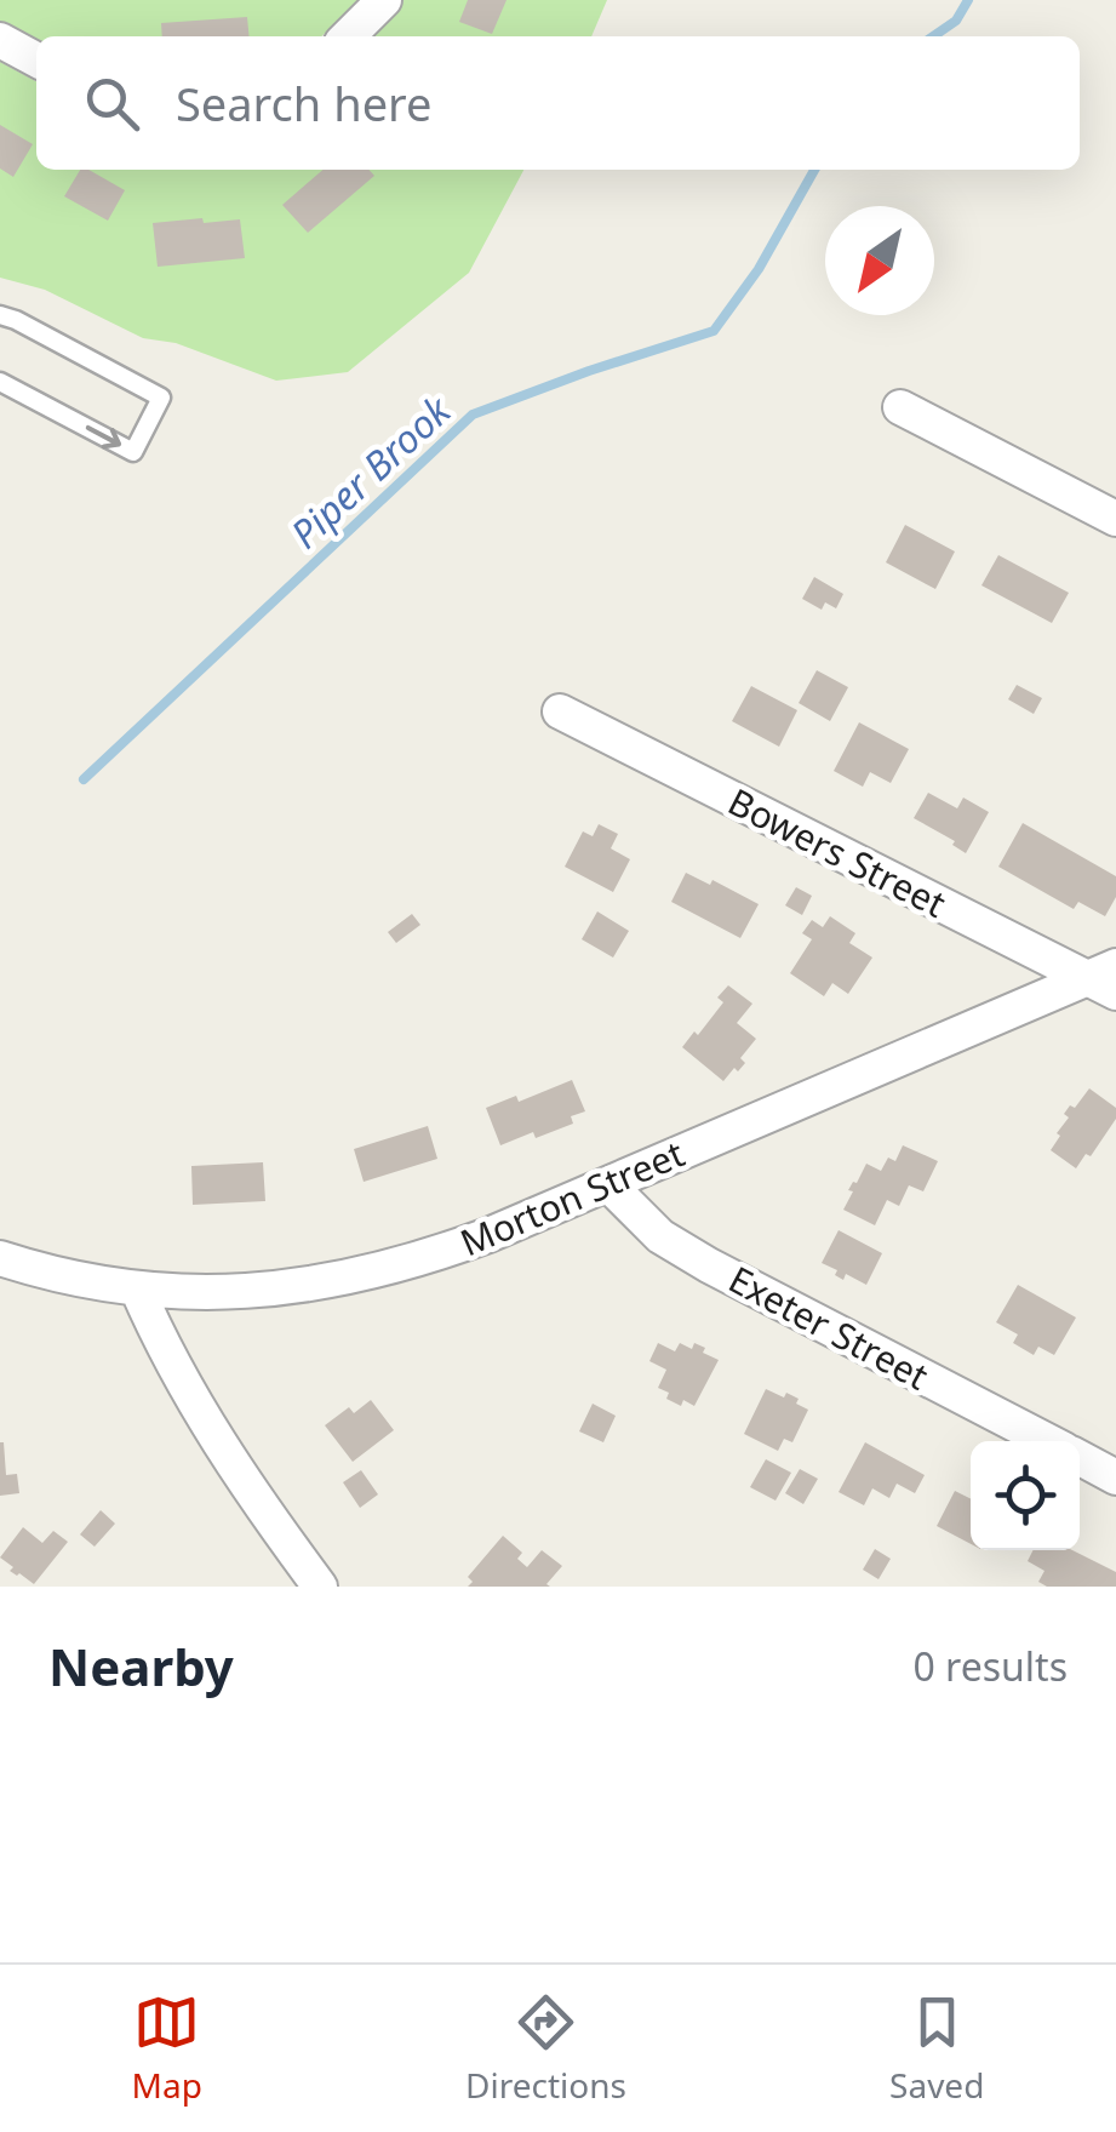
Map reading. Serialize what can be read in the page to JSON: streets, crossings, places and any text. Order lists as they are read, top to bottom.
{
  "streets": {
    "street": ["Bowers Street", "Morton Street", "Exeter Street"]
  },
  "crossings": [
    ["Bowers Street", "Morton Street"],
    ["Morton Street", "Exeter Street"]
  ],
  "water": ["Piper Brook"],
  "north": "bottom left",
  "page": {
    "search": "Search here",
    "heading": ["Nearby", "0 results"],
    "nav": ["Map", "Directions", "Saved"]
  }
}
